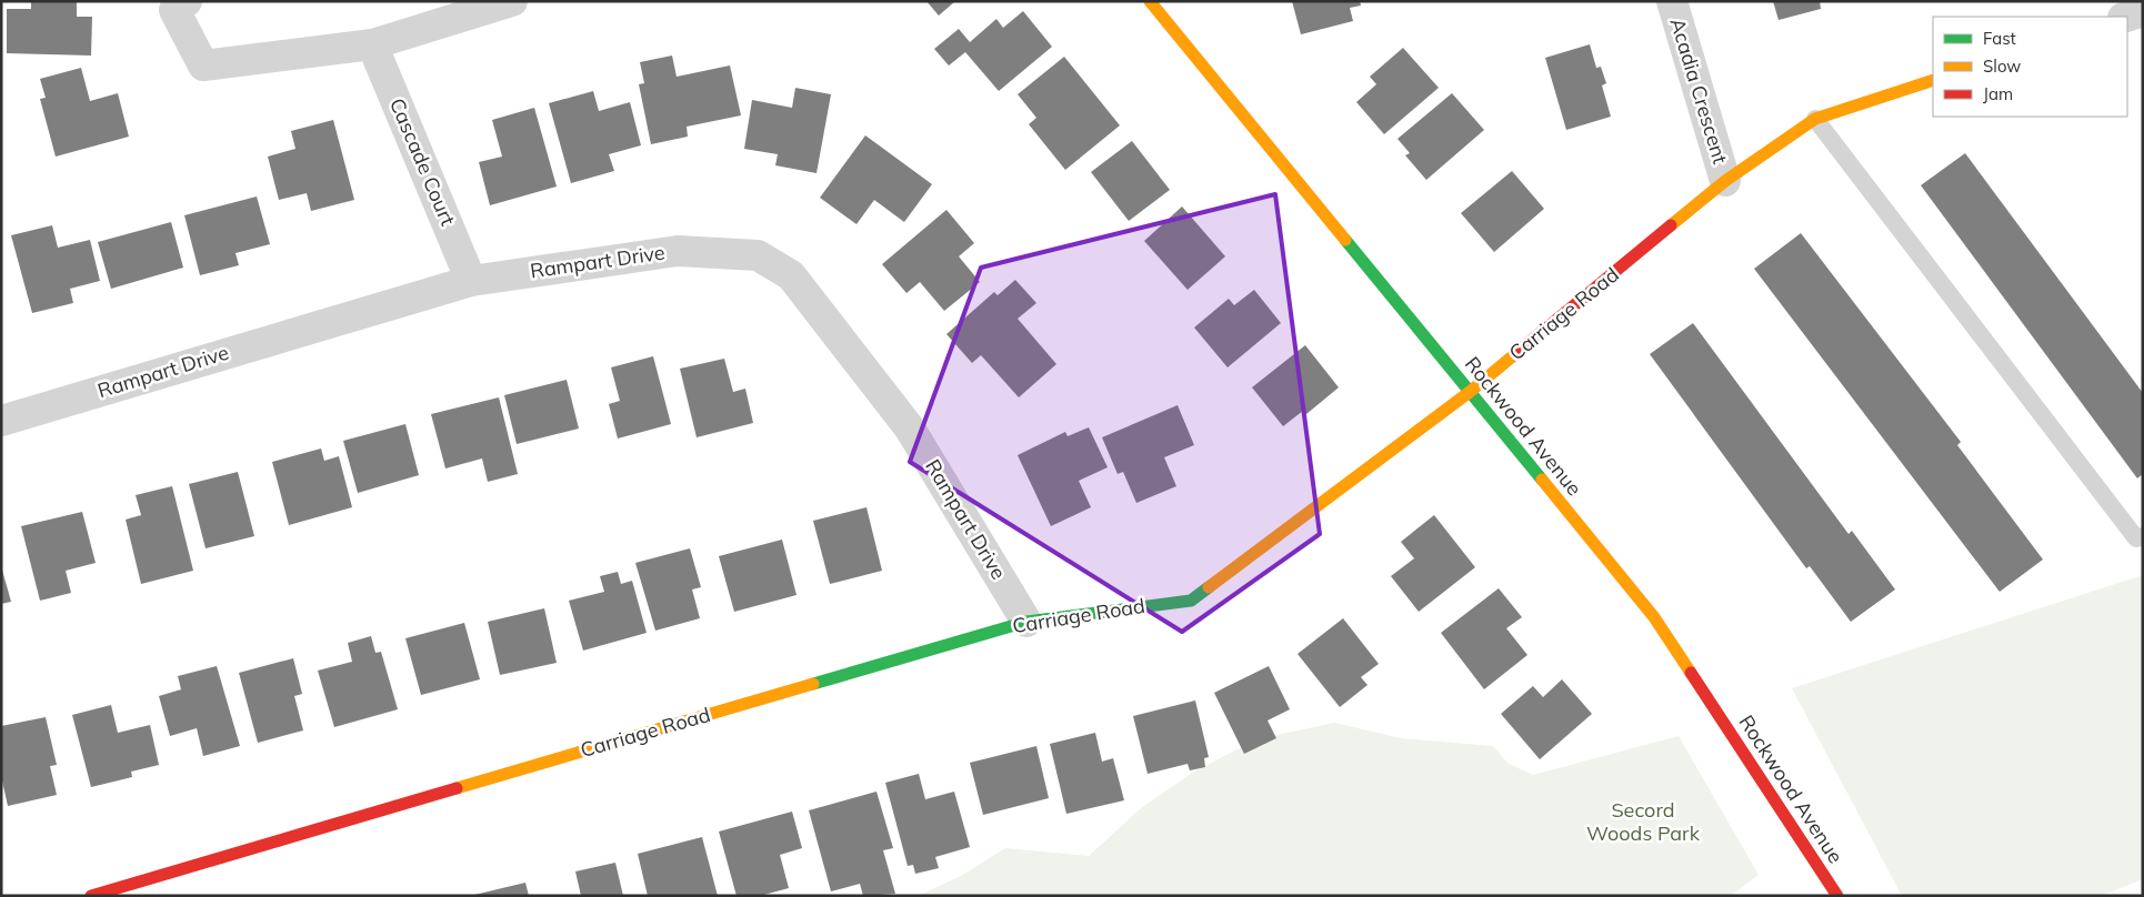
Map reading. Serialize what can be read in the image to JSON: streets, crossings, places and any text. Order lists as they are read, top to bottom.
{
  "streets": {
    "street": [
      "Acadia Crescent",
      "Cascade Court",
      "Rampart Drive",
      "Carriage Road",
      "Rockwood Avenue"
    ]
  },
  "crossings": [
    ["Acadia Crescent", "Carriage Road"],
    ["Cascade Court", "Rampart Drive"],
    ["Rampart Drive", "Carriage Road"],
    ["Carriage Road", "Rockwood Avenue"]
  ],
  "parks": ["Secord Woods Park"],
  "legend": ["Fast", "Slow", "Jam"]
}
